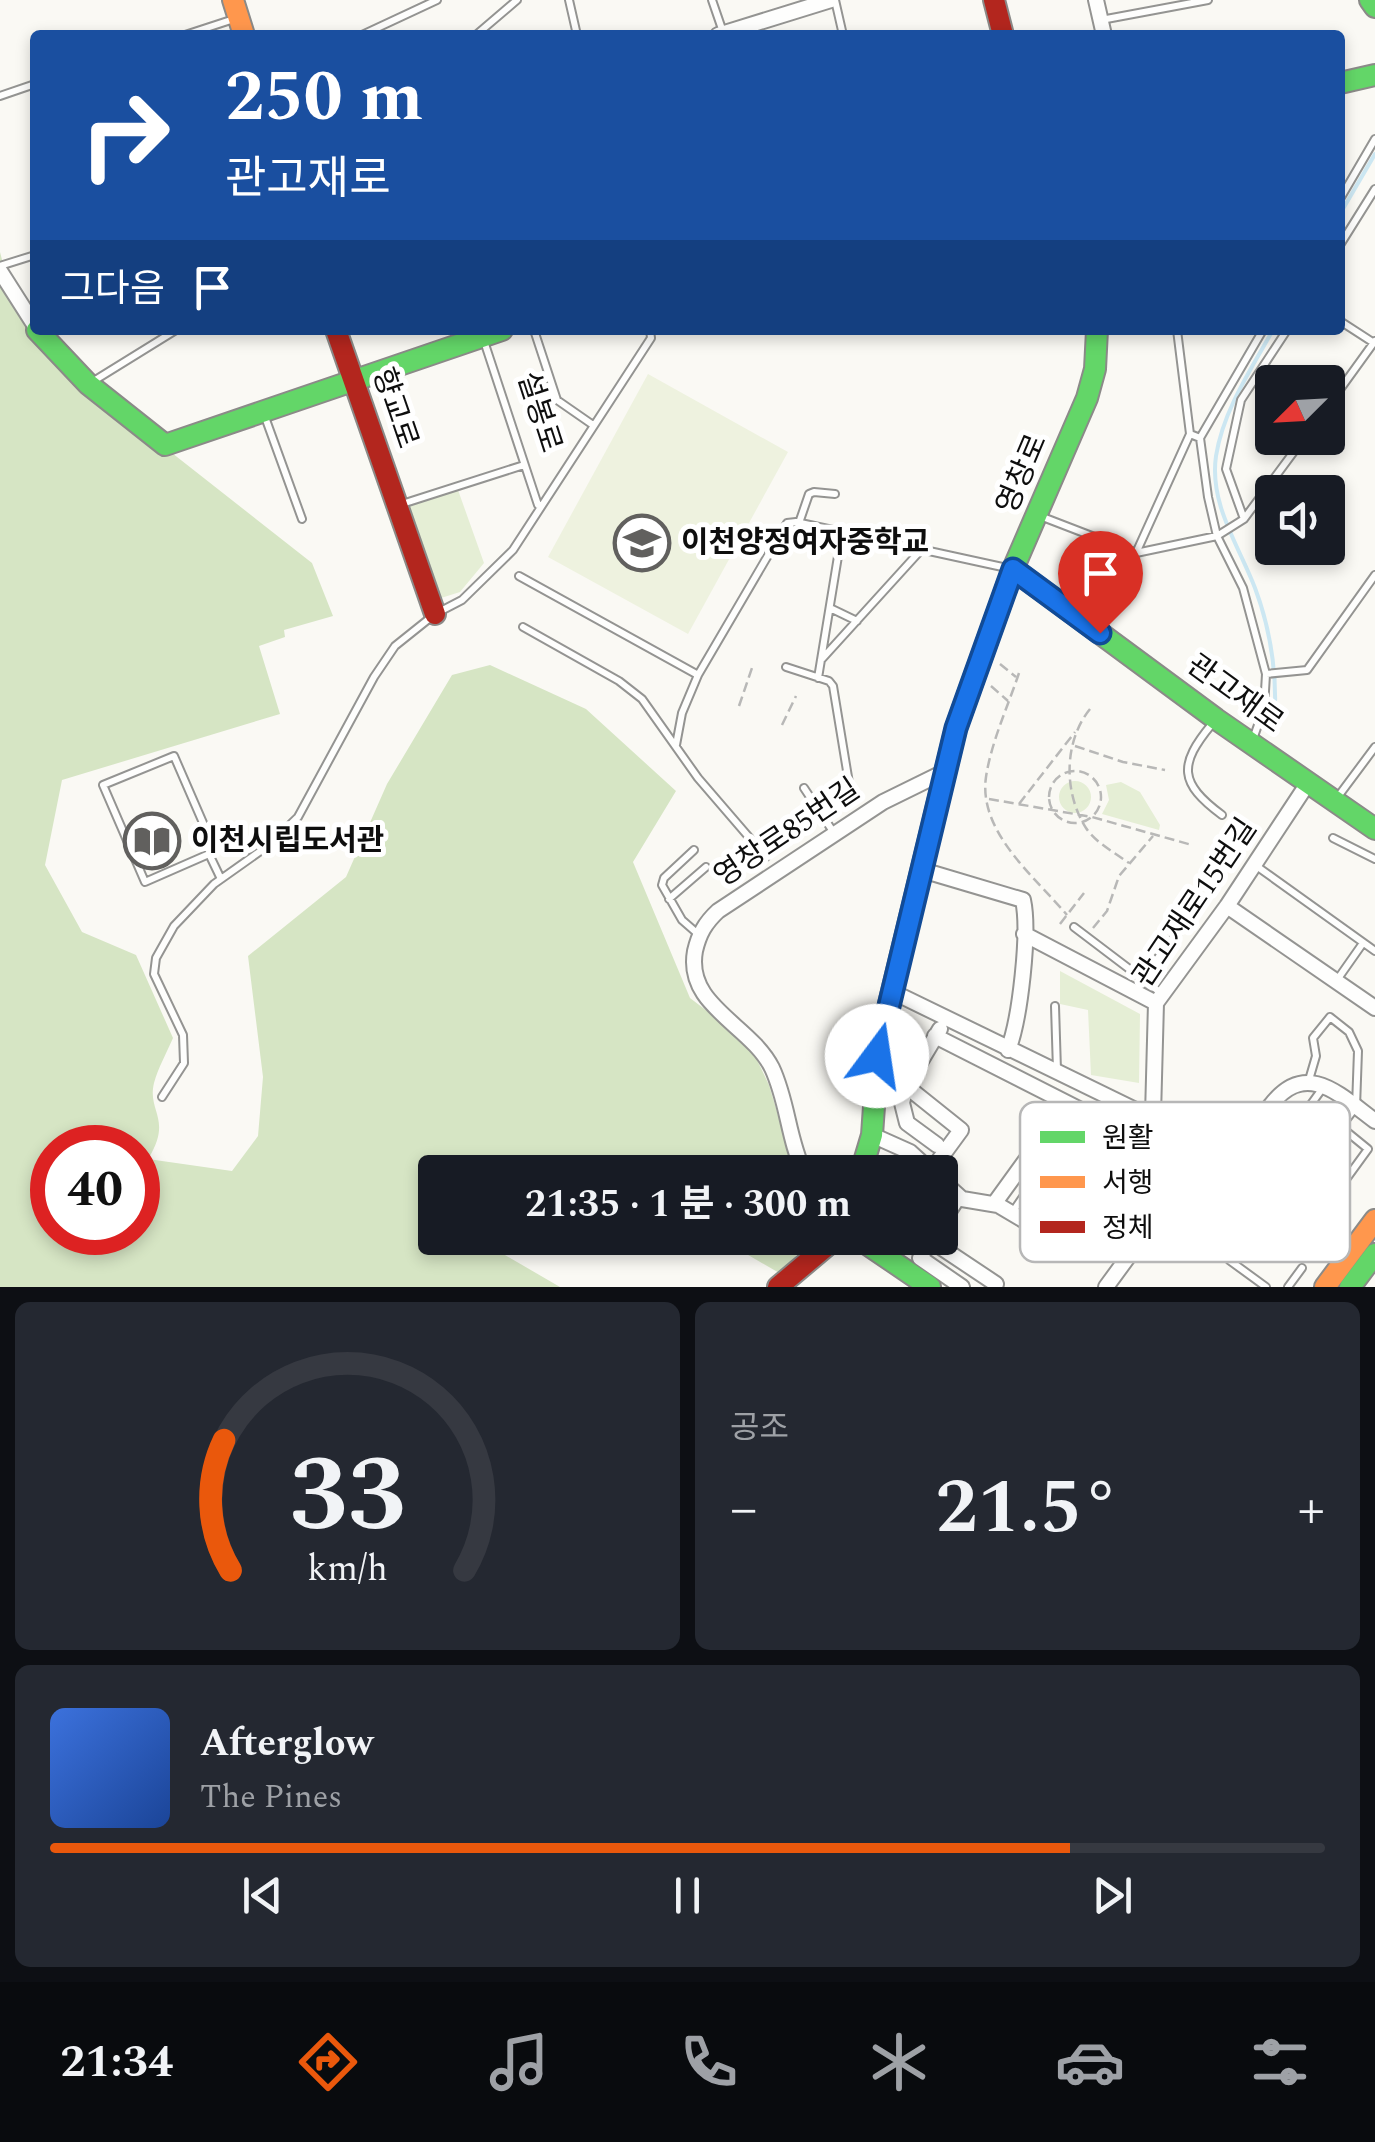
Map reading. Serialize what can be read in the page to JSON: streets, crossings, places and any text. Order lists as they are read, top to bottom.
{
  "streets": {
    "street": [
      "향교로",
      "설봉로",
      "영창로",
      "관고재로",
      "영창로85번길",
      "관고재로15번길"
    ]
  },
  "crossings": [
    ["향교로", "설봉로"],
    ["영창로", "관고재로"],
    ["영창로", "영창로85번길"],
    ["관고재로", "관고재로15번길"]
  ],
  "places": {
    "school or university": ["이천양정여자중학교"],
    "library": ["이천시립도서관"]
  },
  "legend": ["원활", "서행", "정체"],
  "north": "bottom left",
  "page": {
    "turn": ["250 m", "관고재로"],
    "then": "그다음",
    "limit": "40",
    "trip": "21:35 · 1 분 · 300 m",
    "tile": "공조",
    "heat": ["−", "21.5°", "+"],
    "song": ["Afterglow", "The Pines"],
    "tabs": "21:34",
    "gauge": ["33", "km/h"]
  }
}
